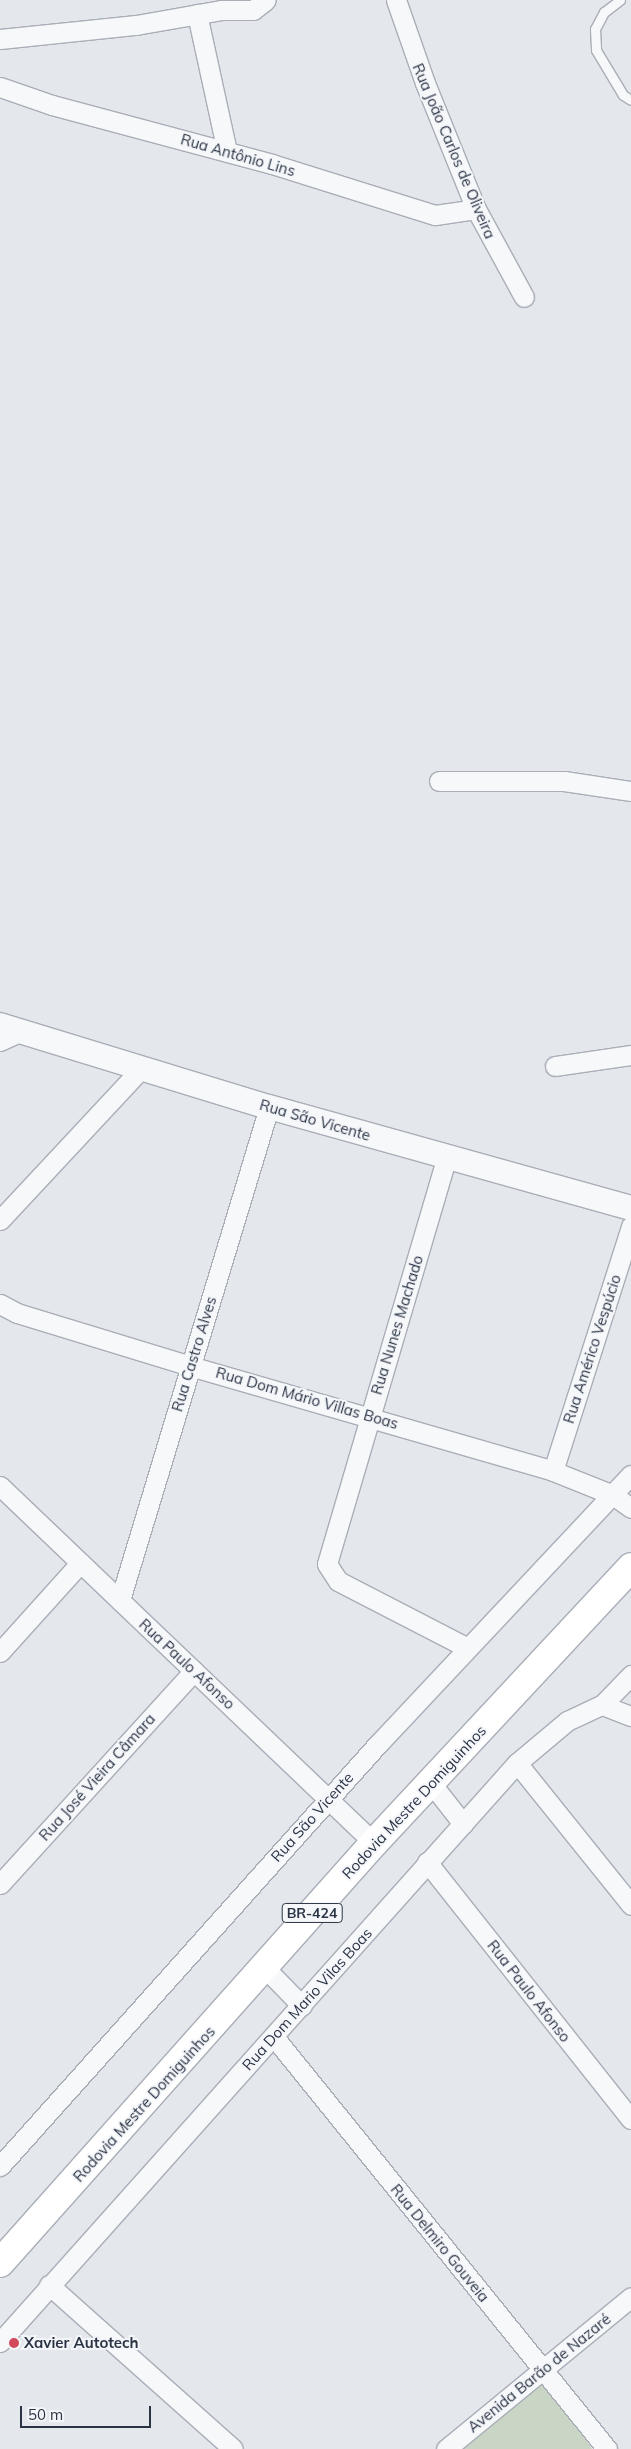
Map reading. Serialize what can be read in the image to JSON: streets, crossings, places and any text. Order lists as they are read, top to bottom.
{
  "streets": {
    "main road": ["Rodovia Mestre Domiguinhos", "BR-424"],
    "street": [
      "Rua João Carlos de Oliveira",
      "Rua Antônio Lins",
      "Rua São Vicente",
      "Rua Nunes Machado",
      "Rua Américo Vespúcio",
      "Rua Castro Alves",
      "Rua Dom Mário Villas Boas",
      "Rua Paulo Afonso",
      "Rua José Vieira Câmara",
      "Rua Dom Mario Vilas Boas",
      "Rua Delmiro Gouveia",
      "Avenida Barão de Nazaré"
    ]
  },
  "crossings": [
    ["Rua João Carlos de Oliveira", "Rua Antônio Lins"],
    ["Rua São Vicente", "Rua Nunes Machado"],
    ["Rua São Vicente", "Rua Castro Alves"],
    ["Rua São Vicente", "Rua Dom Mário Villas Boas"],
    ["Rua São Vicente", "Rua Paulo Afonso"],
    ["Rua Nunes Machado", "Rua Dom Mário Villas Boas"],
    ["Rua Américo Vespúcio", "Rua Dom Mário Villas Boas"],
    ["Rua Castro Alves", "Rua Dom Mário Villas Boas"],
    ["Rua Castro Alves", "Rua Paulo Afonso"],
    ["Rua Paulo Afonso", "Rua José Vieira Câmara"],
    ["Rua Paulo Afonso", "Rodovia Mestre Domiguinhos"],
    ["Rua Paulo Afonso", "Rua Dom Mario Vilas Boas"],
    ["Rua Dom Mario Vilas Boas", "Rua Delmiro Gouveia"],
    ["Rua Delmiro Gouveia", "Avenida Barão de Nazaré"]
  ],
  "places": ["Xavier Autotech"],
  "scale_bar": "50 m"
}
